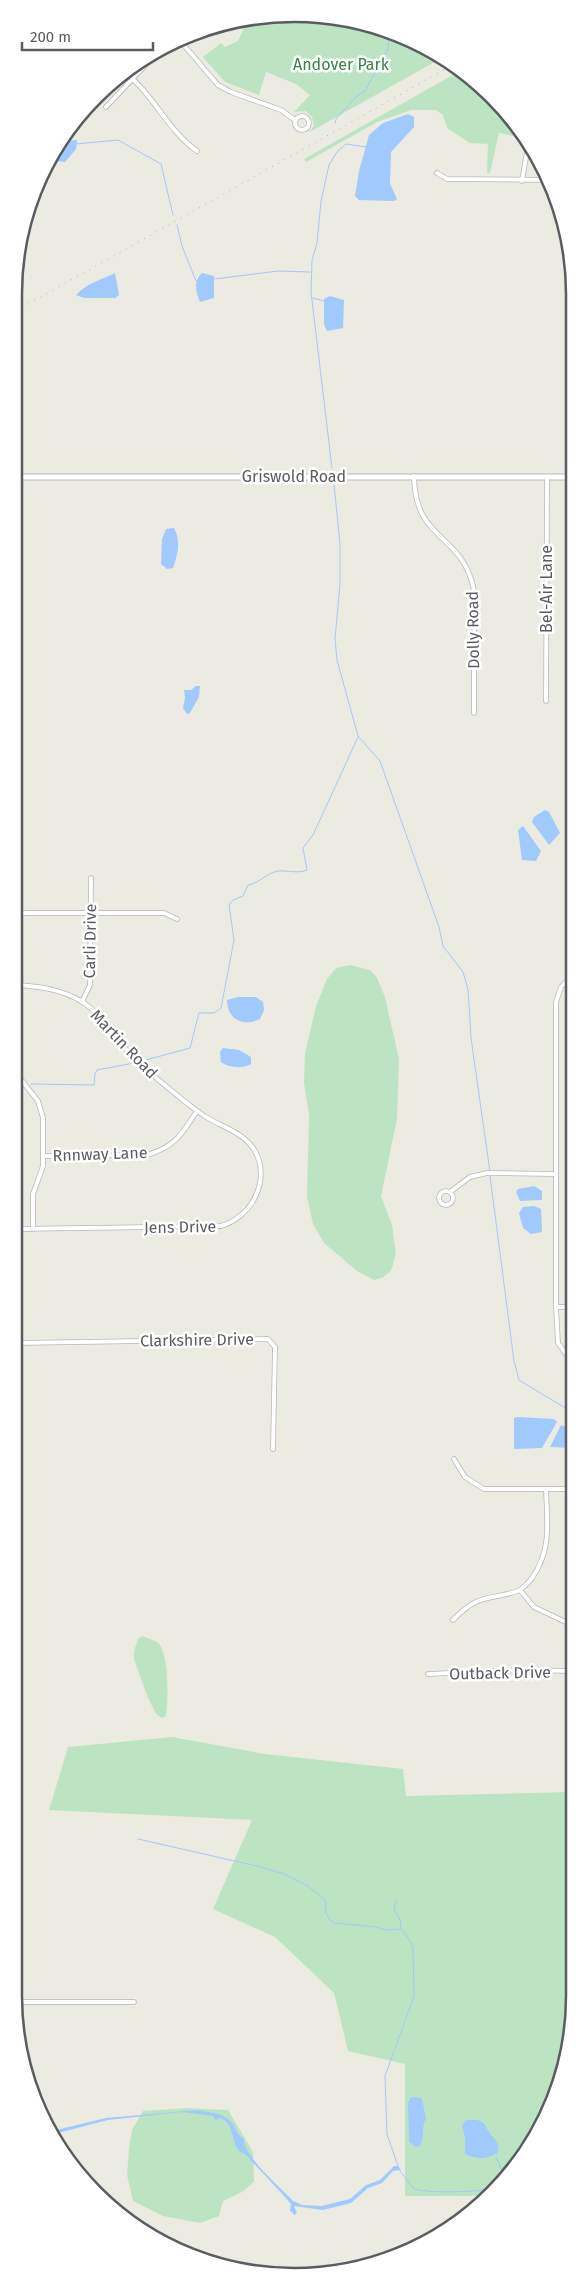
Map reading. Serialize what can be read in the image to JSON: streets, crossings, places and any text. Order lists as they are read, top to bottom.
{
  "streets": {
    "street": [
      "Griswold Road",
      "Bel-Air Lane",
      "Dolly Road",
      "Carli Drive",
      "Martin Road",
      "Rnnway Lane",
      "Jens Drive",
      "Clarkshire Drive",
      "Outback Drive"
    ]
  },
  "crossings": [
    ["Griswold Road", "Bel-Air Lane"],
    ["Griswold Road", "Dolly Road"],
    ["Carli Drive", "Martin Road"],
    ["Martin Road", "Rnnway Lane"],
    ["Martin Road", "Jens Drive"],
    ["Rnnway Lane", "Jens Drive"]
  ],
  "parks": ["Andover Park"],
  "scale_bar": "200 m"
}
